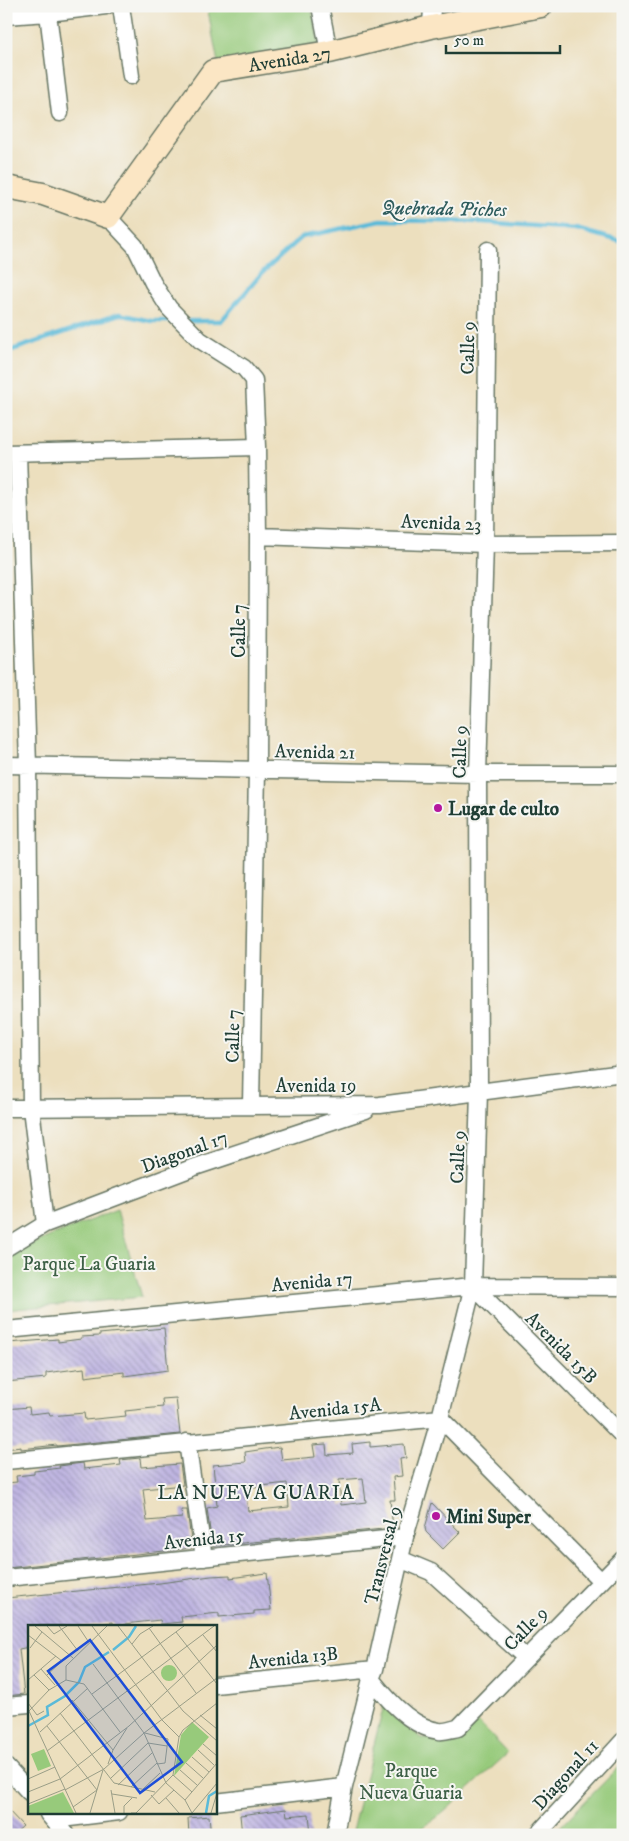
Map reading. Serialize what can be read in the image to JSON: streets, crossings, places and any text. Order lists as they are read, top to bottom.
{
  "streets": {
    "street": [
      "Avenida 27",
      "Calle 9",
      "Avenida 23",
      "Calle 7",
      "Avenida 21",
      "Avenida 19",
      "Diagonal 17",
      "Avenida 17",
      "Avenida 15B",
      "Avenida 15A",
      "Avenida 15",
      "Transversal 9",
      "Avenida 13B",
      "Diagonal 11"
    ]
  },
  "crossings": [
    ["Avenida 27", "Calle 7"],
    ["Calle 9", "Avenida 23"],
    ["Calle 9", "Avenida 21"],
    ["Calle 9", "Avenida 19"],
    ["Calle 9", "Avenida 17"],
    ["Calle 9", "Avenida 15B"],
    ["Calle 9", "Transversal 9"],
    ["Calle 9", "Avenida 13B"],
    ["Avenida 23", "Calle 7"],
    ["Calle 7", "Avenida 21"],
    ["Calle 7", "Avenida 19"],
    ["Avenida 19", "Diagonal 17"],
    ["Avenida 17", "Avenida 15B"],
    ["Avenida 17", "Transversal 9"],
    ["Avenida 15B", "Transversal 9"],
    ["Avenida 15A", "Transversal 9"],
    ["Avenida 15", "Transversal 9"],
    ["Transversal 9", "Avenida 13B"]
  ],
  "districts": ["LA NUEVA GUARIA"],
  "water": ["Quebrada Piches"],
  "parks": ["Parque La Guaria", "Parque Nueva Guaria"],
  "places": ["Lugar de culto", "Mini Super"],
  "scale_bar": "50 m"
}
